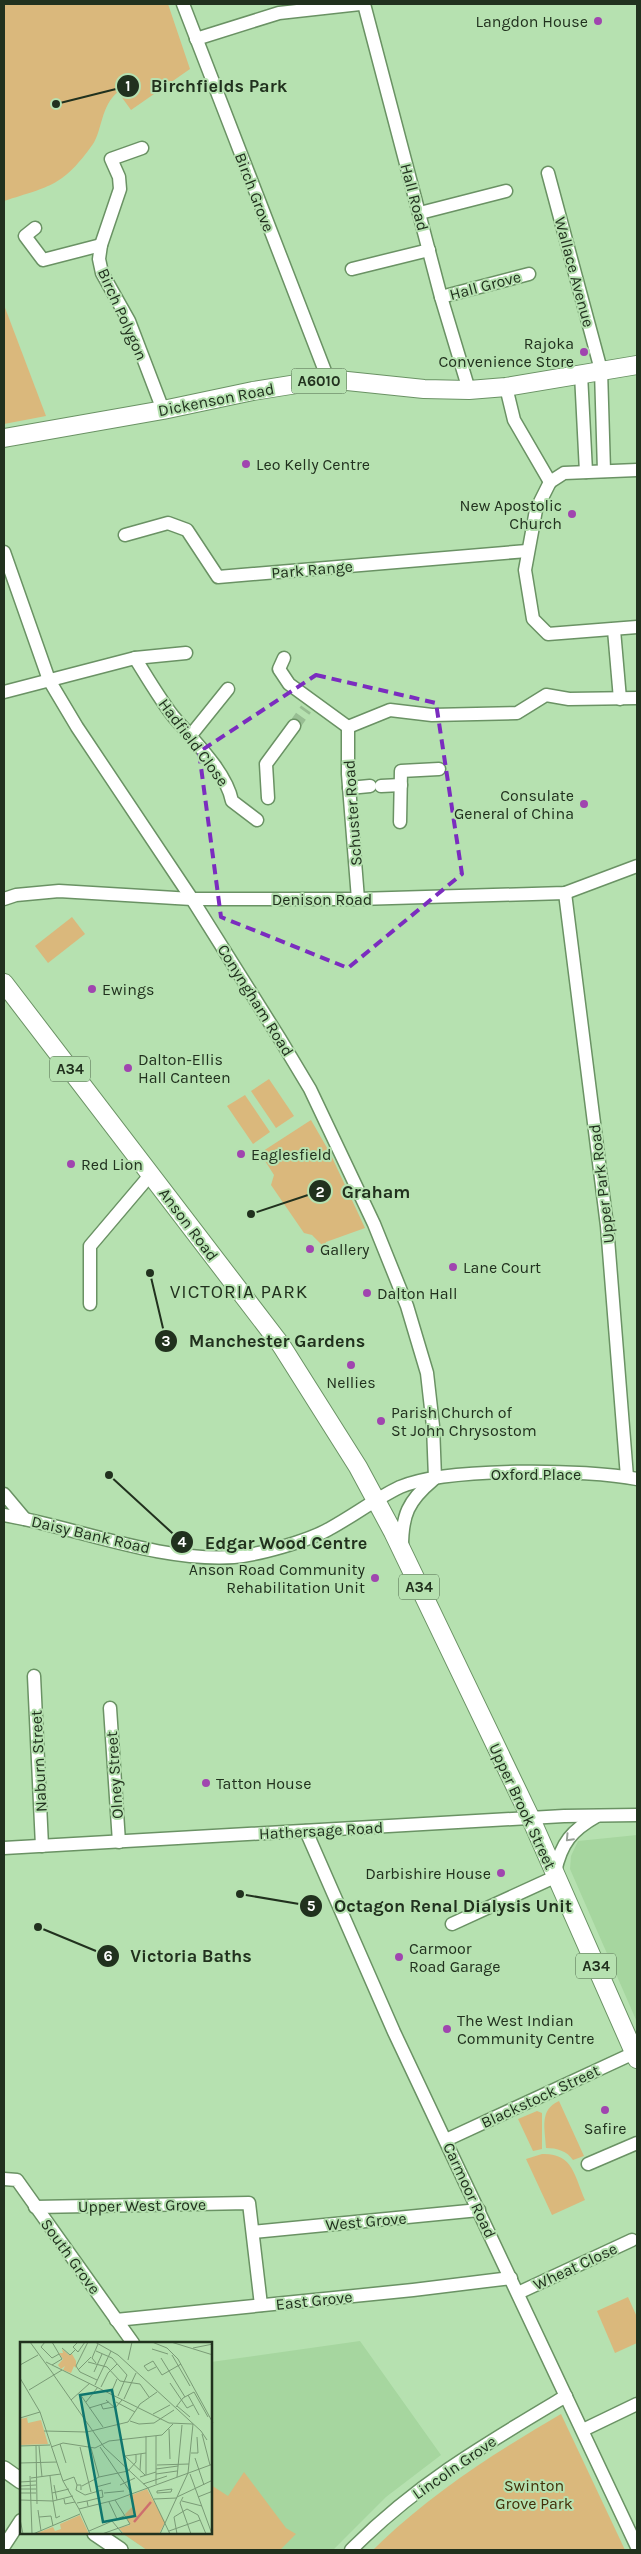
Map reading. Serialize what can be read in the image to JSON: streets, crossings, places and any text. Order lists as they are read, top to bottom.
{
  "streets": {
    "highway": [
      "A6010",
      "Dickenson Road",
      "A34",
      "Anson Road",
      "Upper Brook Street"
    ],
    "street": [
      "Birch Grove",
      "Hall Road",
      "Wallace Avenue",
      "Hall Grove",
      "Birch Polygon",
      "Park Range",
      "Hadfield Close",
      "Schuster Road",
      "Denison Road",
      "Conyngham Road",
      "Upper Park Road",
      "Oxford Place",
      "Daisy Bank Road",
      "Naburn Street",
      "Olney Street",
      "Hathersage Road",
      "Blackstock Street",
      "Carmoor Road",
      "Upper West Grove",
      "West Grove",
      "South Grove",
      "Wheat Close",
      "East Grove",
      "Lincoln Grove"
    ]
  },
  "crossings": [
    ["Birch Grove", "Dickenson Road"],
    ["Hall Road", "Hall Grove"],
    ["Hall Road", "Dickenson Road"],
    ["Wallace Avenue", "Dickenson Road"],
    ["Birch Polygon", "Dickenson Road"],
    ["Schuster Road", "Denison Road"],
    ["Denison Road", "Conyngham Road"],
    ["Denison Road", "Upper Park Road"],
    ["Conyngham Road", "Oxford Place"],
    ["Upper Park Road", "Oxford Place"],
    ["Anson Road", "Oxford Place"],
    ["Anson Road", "Daisy Bank Road"],
    ["Anson Road", "Upper Brook Street"],
    ["Oxford Place", "Daisy Bank Road"],
    ["Naburn Street", "Hathersage Road"],
    ["Olney Street", "Hathersage Road"],
    ["Upper Brook Street", "Hathersage Road"],
    ["Upper Brook Street", "Blackstock Street"],
    ["Hathersage Road", "Carmoor Road"],
    ["Blackstock Street", "Carmoor Road"],
    ["Carmoor Road", "West Grove"],
    ["Carmoor Road", "Wheat Close"],
    ["Carmoor Road", "East Grove"],
    ["Carmoor Road", "Lincoln Grove"],
    ["Upper West Grove", "West Grove"],
    ["Upper West Grove", "South Grove"],
    ["South Grove", "East Grove"]
  ],
  "districts": ["VICTORIA PARK"],
  "parks": ["Swinton Grove Park"],
  "places": [
    "Langdon House",
    "Birchfields Park",
    "Rajoka Convenience Store",
    "Leo Kelly Centre",
    "New Apostolic Church",
    "Consulate General of China",
    "Ewings",
    "Dalton-Ellis Hall Canteen",
    "Eaglesfield",
    "Red Lion",
    "Graham",
    "Gallery",
    "Lane Court",
    "Manchester Gardens",
    "Dalton Hall",
    "Nellies",
    "Parish Church of St John Chrysostom",
    "Edgar Wood Centre",
    "Anson Road Community Rehabilitation Unit",
    "Tatton House",
    "Darbishire House",
    "Octagon Renal Dialysis Unit",
    "Victoria Baths",
    "Carmoor Road Garage",
    "The West Indian Community Centre",
    "Safire"
  ]
}
